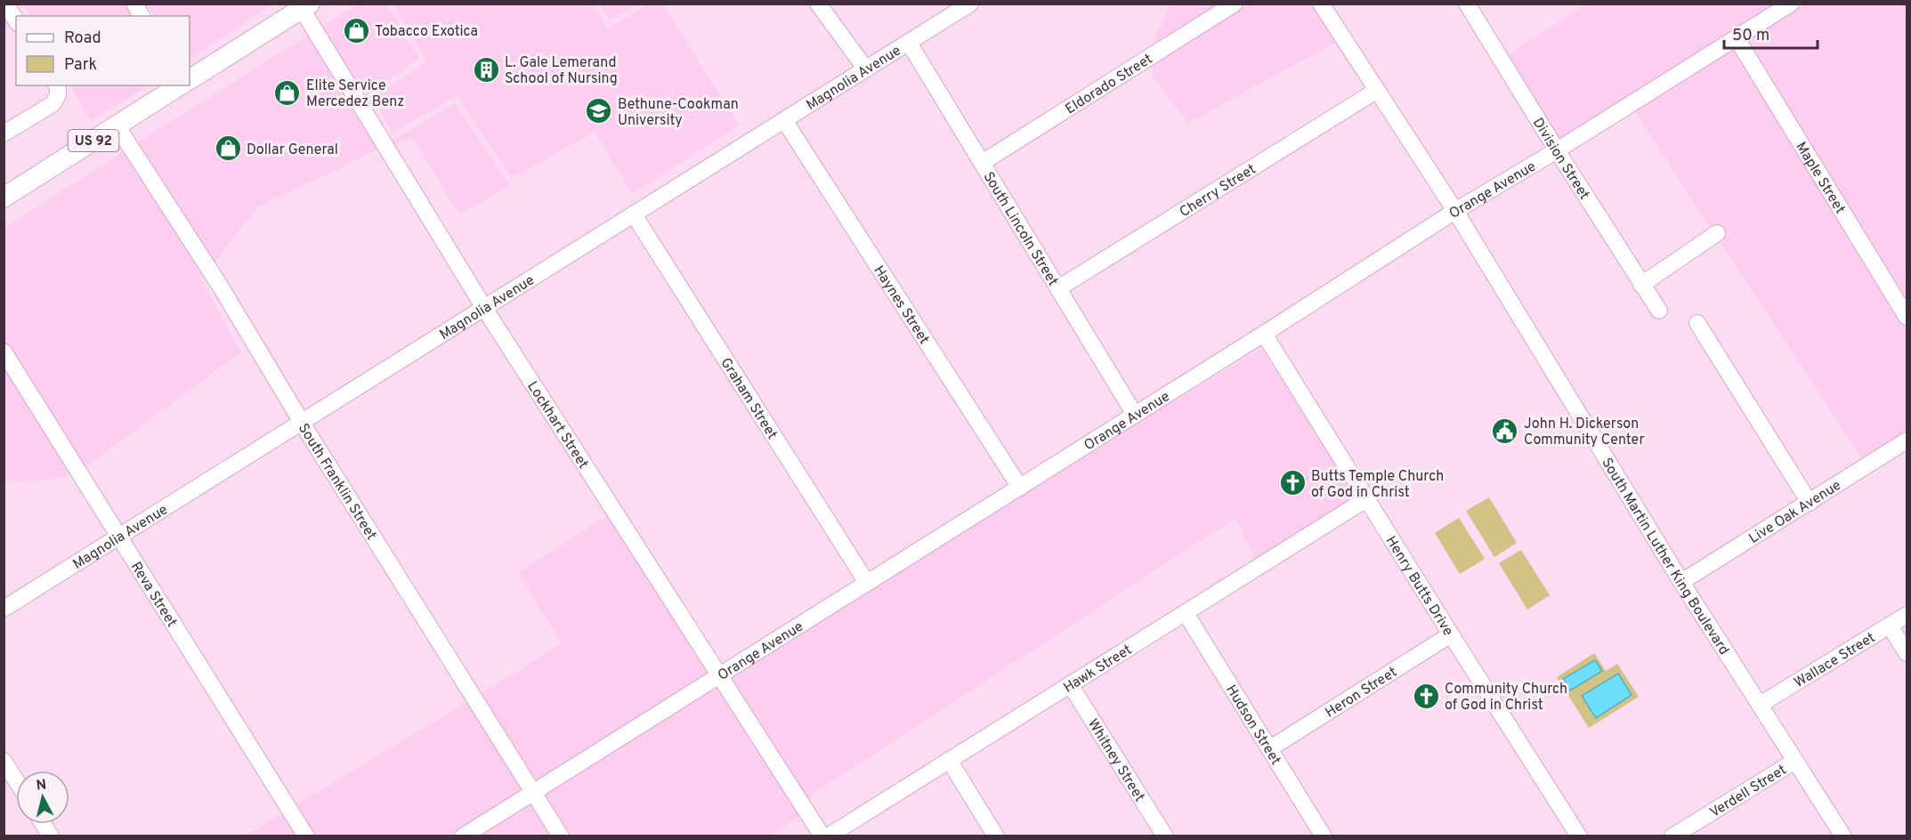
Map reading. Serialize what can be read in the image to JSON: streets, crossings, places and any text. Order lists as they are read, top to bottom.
{
  "streets": {
    "main road": ["US 92"],
    "street": [
      "Magnolia Avenue",
      "Eldorado Street",
      "Division Street",
      "Maple Street",
      "Cherry Street",
      "Orange Avenue",
      "South Lincoln Street",
      "Haynes Street",
      "Graham Street",
      "Lockhart Street",
      "South Franklin Street",
      "Live Oak Avenue",
      "South Martin Luther King Boulevard",
      "Henry Butts Drive",
      "Reva Street",
      "Wallace Street",
      "Hawk Street",
      "Heron Street",
      "Hudson Street",
      "Whitney Street",
      "Verdell Street"
    ]
  },
  "crossings": [
    ["Magnolia Avenue", "South Lincoln Street"],
    ["Magnolia Avenue", "Haynes Street"],
    ["Magnolia Avenue", "Graham Street"],
    ["Magnolia Avenue", "Lockhart Street"],
    ["Magnolia Avenue", "South Franklin Street"],
    ["Magnolia Avenue", "Reva Street"],
    ["Eldorado Street", "South Lincoln Street"],
    ["US 92", "South Franklin Street"],
    ["Division Street", "Orange Avenue"],
    ["Maple Street", "Orange Avenue"],
    ["Cherry Street", "South Lincoln Street"],
    ["Cherry Street", "South Martin Luther King Boulevard"],
    ["Orange Avenue", "South Lincoln Street"],
    ["Orange Avenue", "Haynes Street"],
    ["Orange Avenue", "Graham Street"],
    ["Orange Avenue", "Lockhart Street"],
    ["Orange Avenue", "South Franklin Street"],
    ["Orange Avenue", "South Martin Luther King Boulevard"],
    ["Orange Avenue", "Henry Butts Drive"],
    ["Live Oak Avenue", "South Martin Luther King Boulevard"],
    ["South Martin Luther King Boulevard", "Wallace Street"],
    ["South Martin Luther King Boulevard", "Verdell Street"],
    ["Henry Butts Drive", "Hawk Street"],
    ["Henry Butts Drive", "Heron Street"],
    ["Hawk Street", "Hudson Street"],
    ["Hawk Street", "Whitney Street"],
    ["Heron Street", "Hudson Street"]
  ],
  "places": {
    "shop": ["Tobacco Exotica", "Elite Service Mercedez Benz", "Dollar General"],
    "building": ["L. Gale Lemerand School of Nursing"],
    "school or university": ["Bethune-Cookman University"],
    "public building": ["John H. Dickerson Community Center"],
    "church": ["Butts Temple Church of God in Christ", "Community Church of God in Christ"]
  },
  "legend": ["Road", "Park"],
  "scale_bar": "50 m",
  "north": "top"
}
